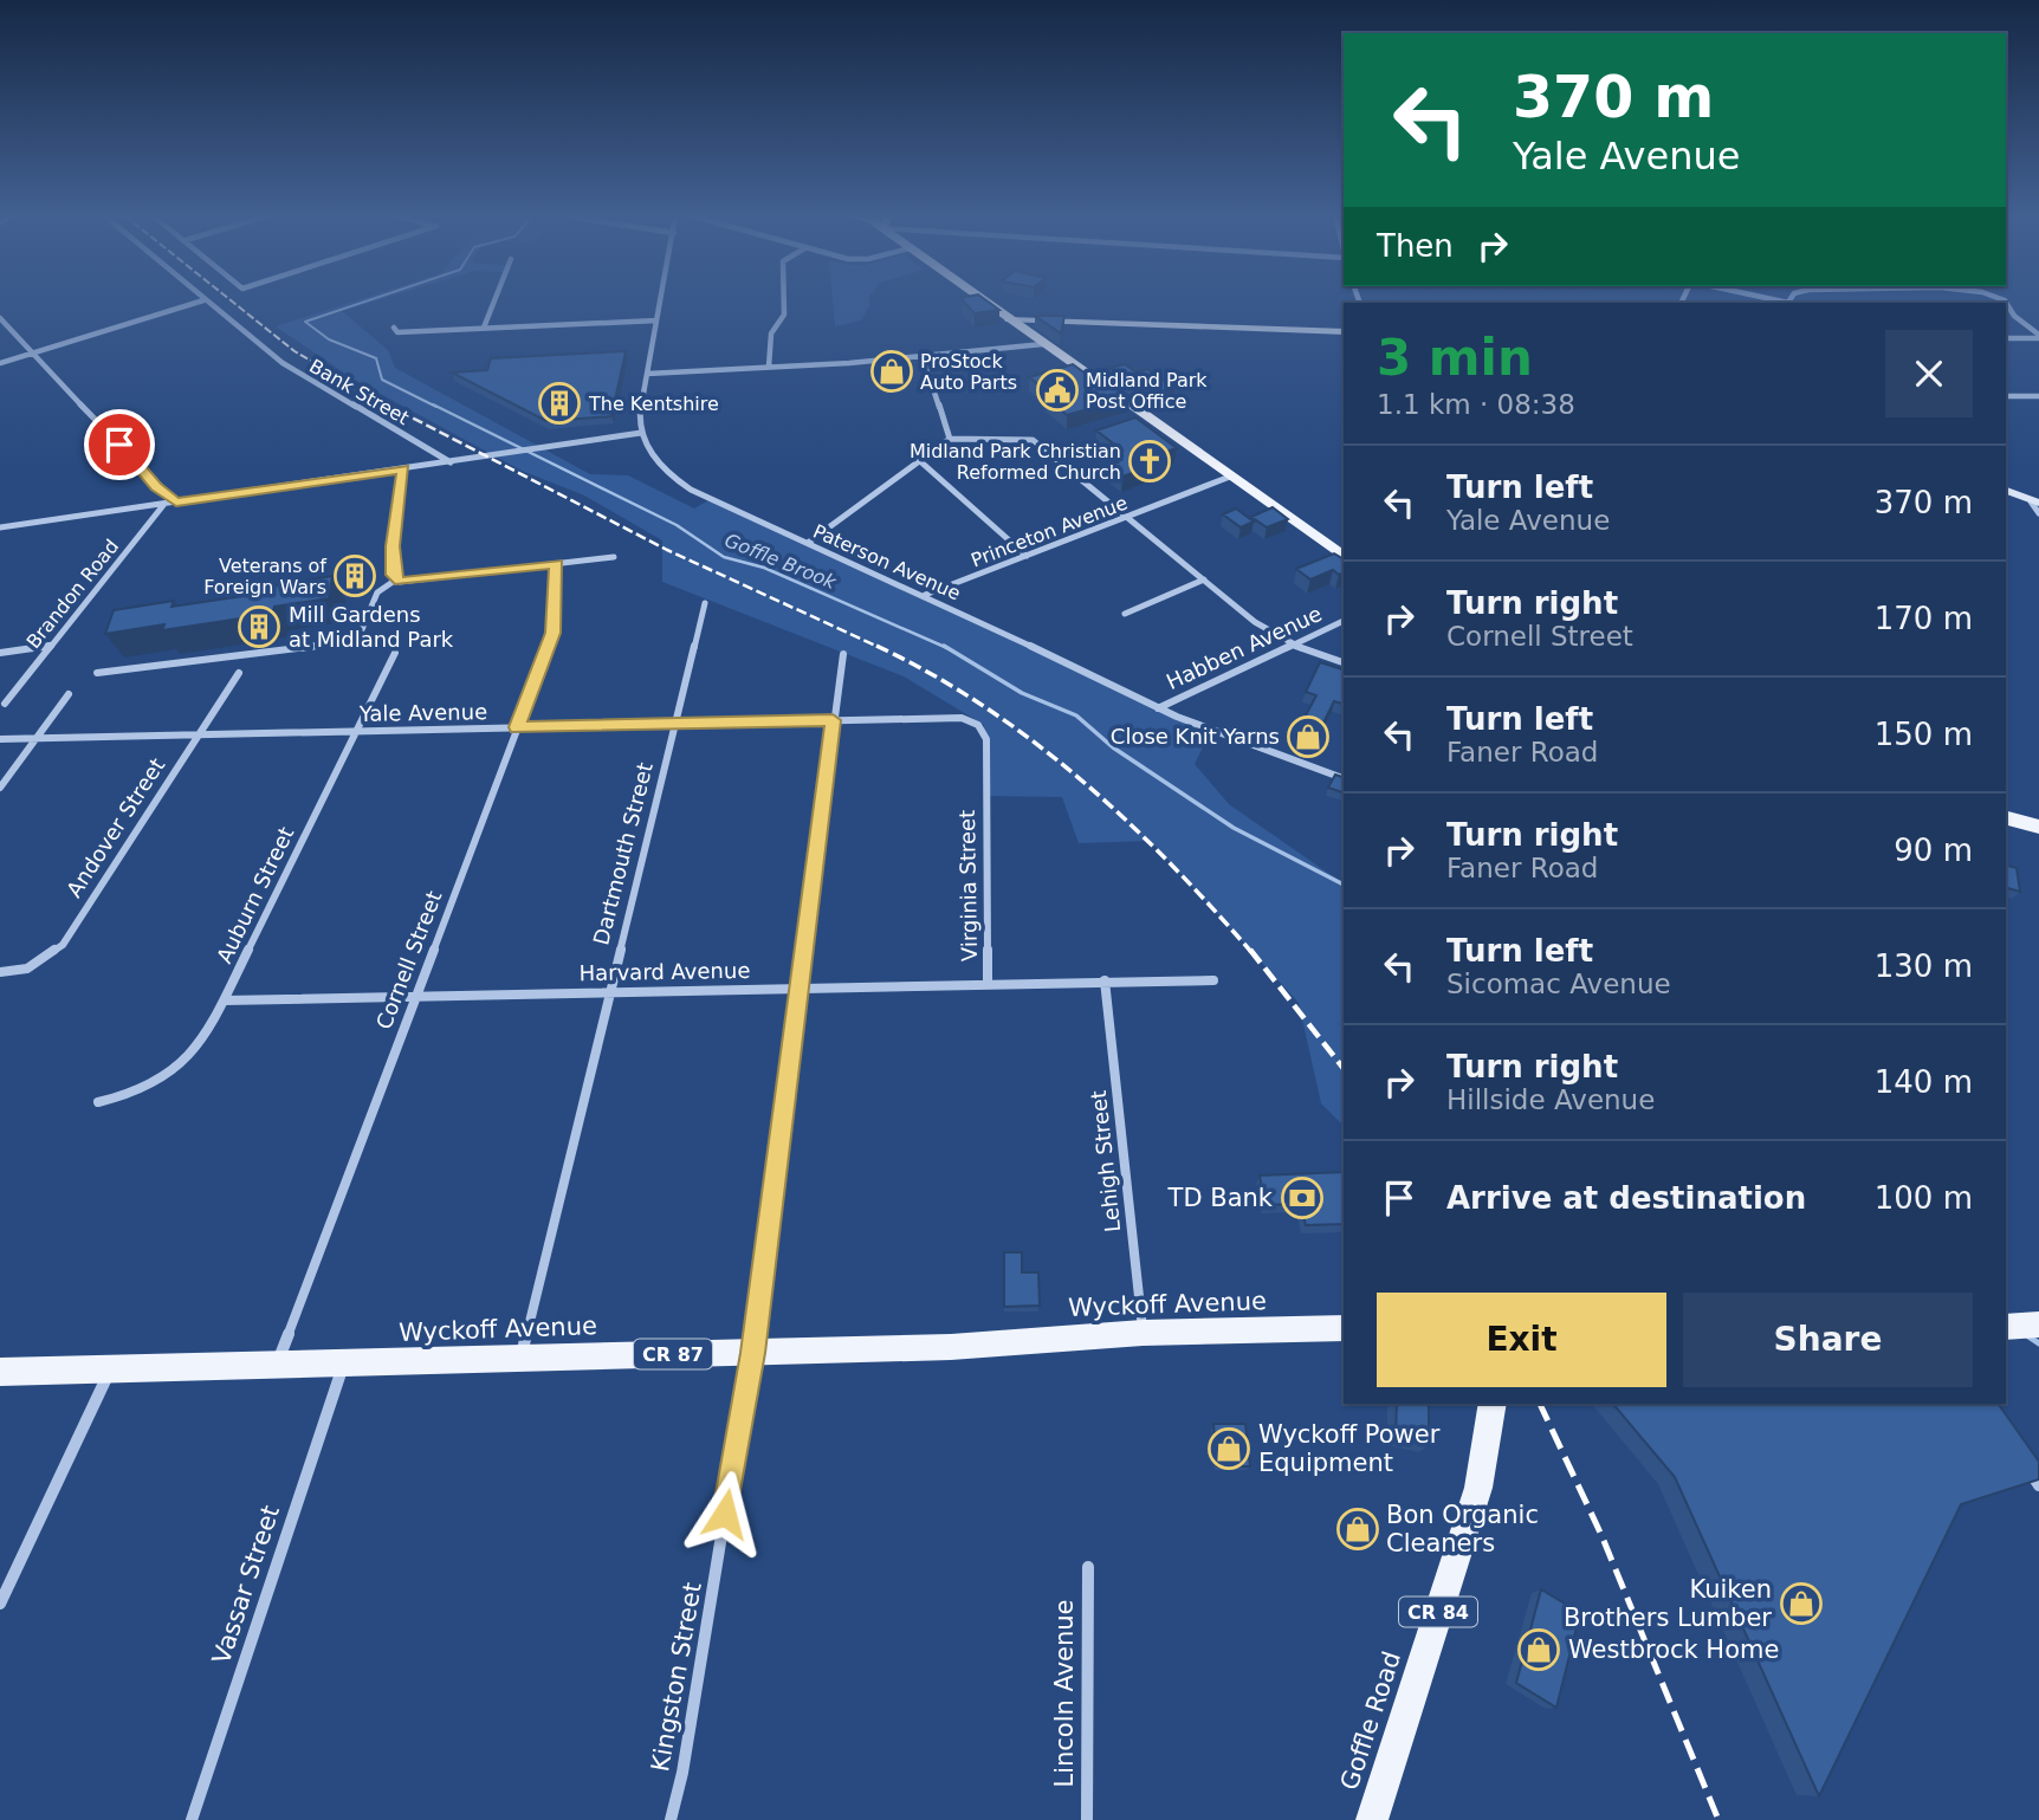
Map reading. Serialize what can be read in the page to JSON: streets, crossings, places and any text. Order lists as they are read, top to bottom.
{
  "streets": {
    "main road": [
      "Wyckoff Avenue",
      "CR 87",
      "CR 84",
      "Goffle Road"
    ],
    "street": [
      "Bank Street",
      "Princeton Avenue",
      "Paterson Avenue",
      "Brandon Road",
      "Habben Avenue",
      "Yale Avenue",
      "Andover Street",
      "Dartmouth Street",
      "Virginia Street",
      "Auburn Street",
      "Cornell Street",
      "Harvard Avenue",
      "Lehigh Street",
      "Vassar Street",
      "Kingston Street",
      "Lincoln Avenue"
    ]
  },
  "crossings": [
    ["Princeton Avenue", "Paterson Avenue"],
    ["Paterson Avenue", "Habben Avenue"],
    ["Yale Avenue", "Andover Street"],
    ["Yale Avenue", "Dartmouth Street"],
    ["Yale Avenue", "Virginia Street"],
    ["Yale Avenue", "Auburn Street"],
    ["Yale Avenue", "Cornell Street"],
    ["Yale Avenue", "Kingston Street"],
    ["Dartmouth Street", "Harvard Avenue"],
    ["Dartmouth Street", "Wyckoff Avenue"],
    ["Virginia Street", "Harvard Avenue"],
    ["Auburn Street", "Harvard Avenue"],
    ["Cornell Street", "Harvard Avenue"],
    ["Cornell Street", "Wyckoff Avenue"],
    ["Harvard Avenue", "Lehigh Street"],
    ["Harvard Avenue", "Kingston Street"],
    ["Lehigh Street", "Wyckoff Avenue"],
    ["Wyckoff Avenue", "Vassar Street"],
    ["Wyckoff Avenue", "Kingston Street"]
  ],
  "water": ["Goffle Brook"],
  "places": {
    "shop": [
      "ProStock Auto Parts",
      "Close Knit Yarns",
      "Wyckoff Power Equipment",
      "Bon Organic Cleaners",
      "Kuiken Brothers Lumber",
      "Westbrock Home"
    ],
    "public building": ["Midland Park Post Office"],
    "building": ["The Kentshire", "Veterans of Foreign Wars", "Mill Gardens at Midland Park"],
    "church": ["Midland Park Christian Reformed Church"],
    "bank": ["TD Bank"]
  },
  "page": {
    "turn": ["370 m", "Yale Avenue"],
    "then": "Then",
    "heading": ["3 min", "1.1 km · 08:38"],
    "list": [
      {
        "name": "Turn left",
        "note": "Yale Avenue",
        "value": "370 m"
      },
      {
        "name": "Turn right",
        "note": "Cornell Street",
        "value": "170 m"
      },
      {
        "name": "Turn left",
        "note": "Faner Road",
        "value": "150 m"
      },
      {
        "name": "Turn right",
        "note": "Faner Road",
        "value": "90 m"
      },
      {
        "name": "Turn left",
        "note": "Sicomac Avenue",
        "value": "130 m"
      },
      {
        "name": "Turn right",
        "note": "Hillside Avenue",
        "value": "140 m"
      },
      {
        "name": "Arrive at destination",
        "value": "100 m"
      }
    ],
    "buttons": ["Exit", "Share"]
  }
}
